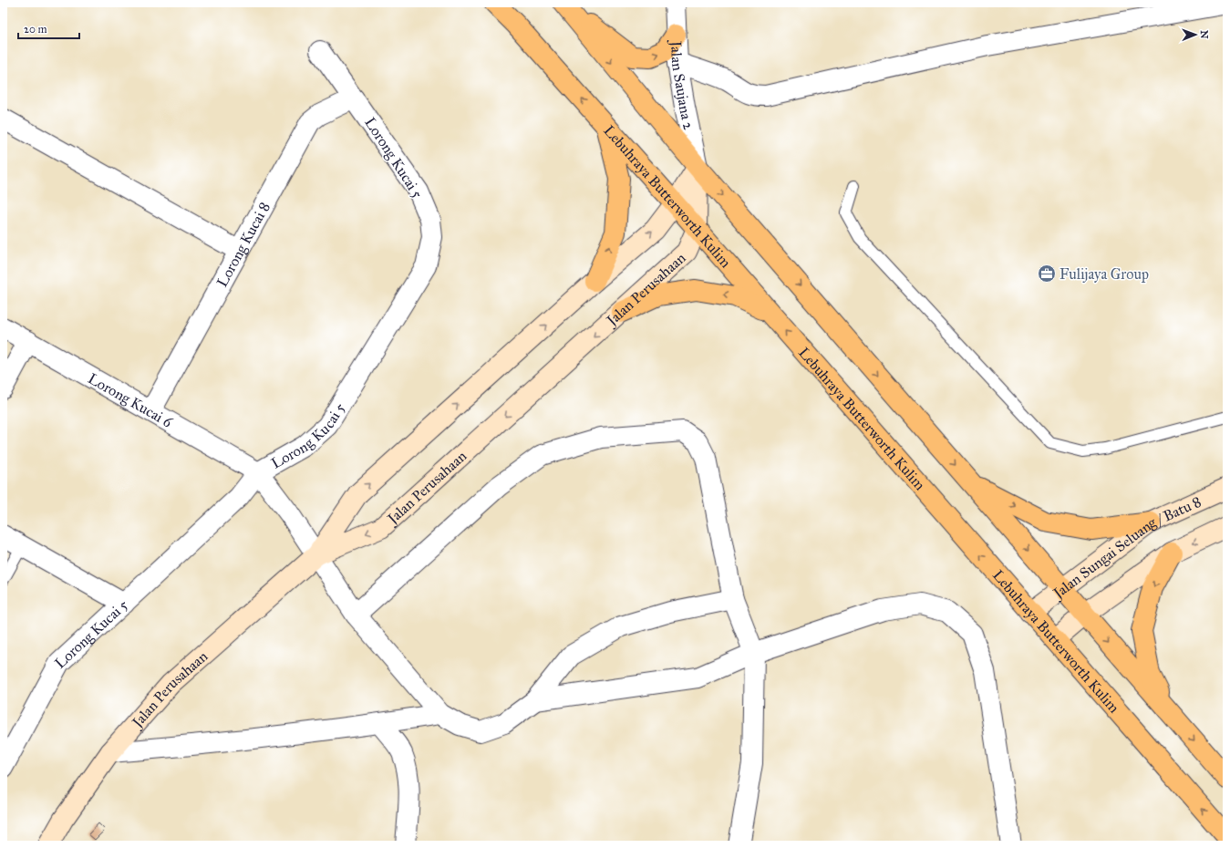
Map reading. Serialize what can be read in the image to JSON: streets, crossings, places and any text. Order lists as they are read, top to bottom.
{
  "streets": {
    "highway": ["Lebuhraya Butterworth Kulim"],
    "main road": ["Jalan Perusahaan", "Jalan Sungai Seluang / Batu 8"],
    "street": [
      "Jalan Saujana 2",
      "Lorong Kucai 5",
      "Lorong Kucai 8",
      "Lorong Kucai 6"
    ]
  },
  "crossings": [
    ["Jalan Saujana 2", "Jalan Perusahaan"],
    ["Lorong Kucai 5", "Lorong Kucai 8"],
    ["Lorong Kucai 5", "Lorong Kucai 6"],
    ["Lebuhraya Butterworth Kulim", "Jalan Perusahaan"],
    ["Lebuhraya Butterworth Kulim", "Jalan Sungai Seluang / Batu 8"],
    ["Lorong Kucai 8", "Lorong Kucai 6"]
  ],
  "places": {
    "office": ["Fulijaya Group"]
  },
  "scale_bar": "20 m",
  "north": "right"
}
